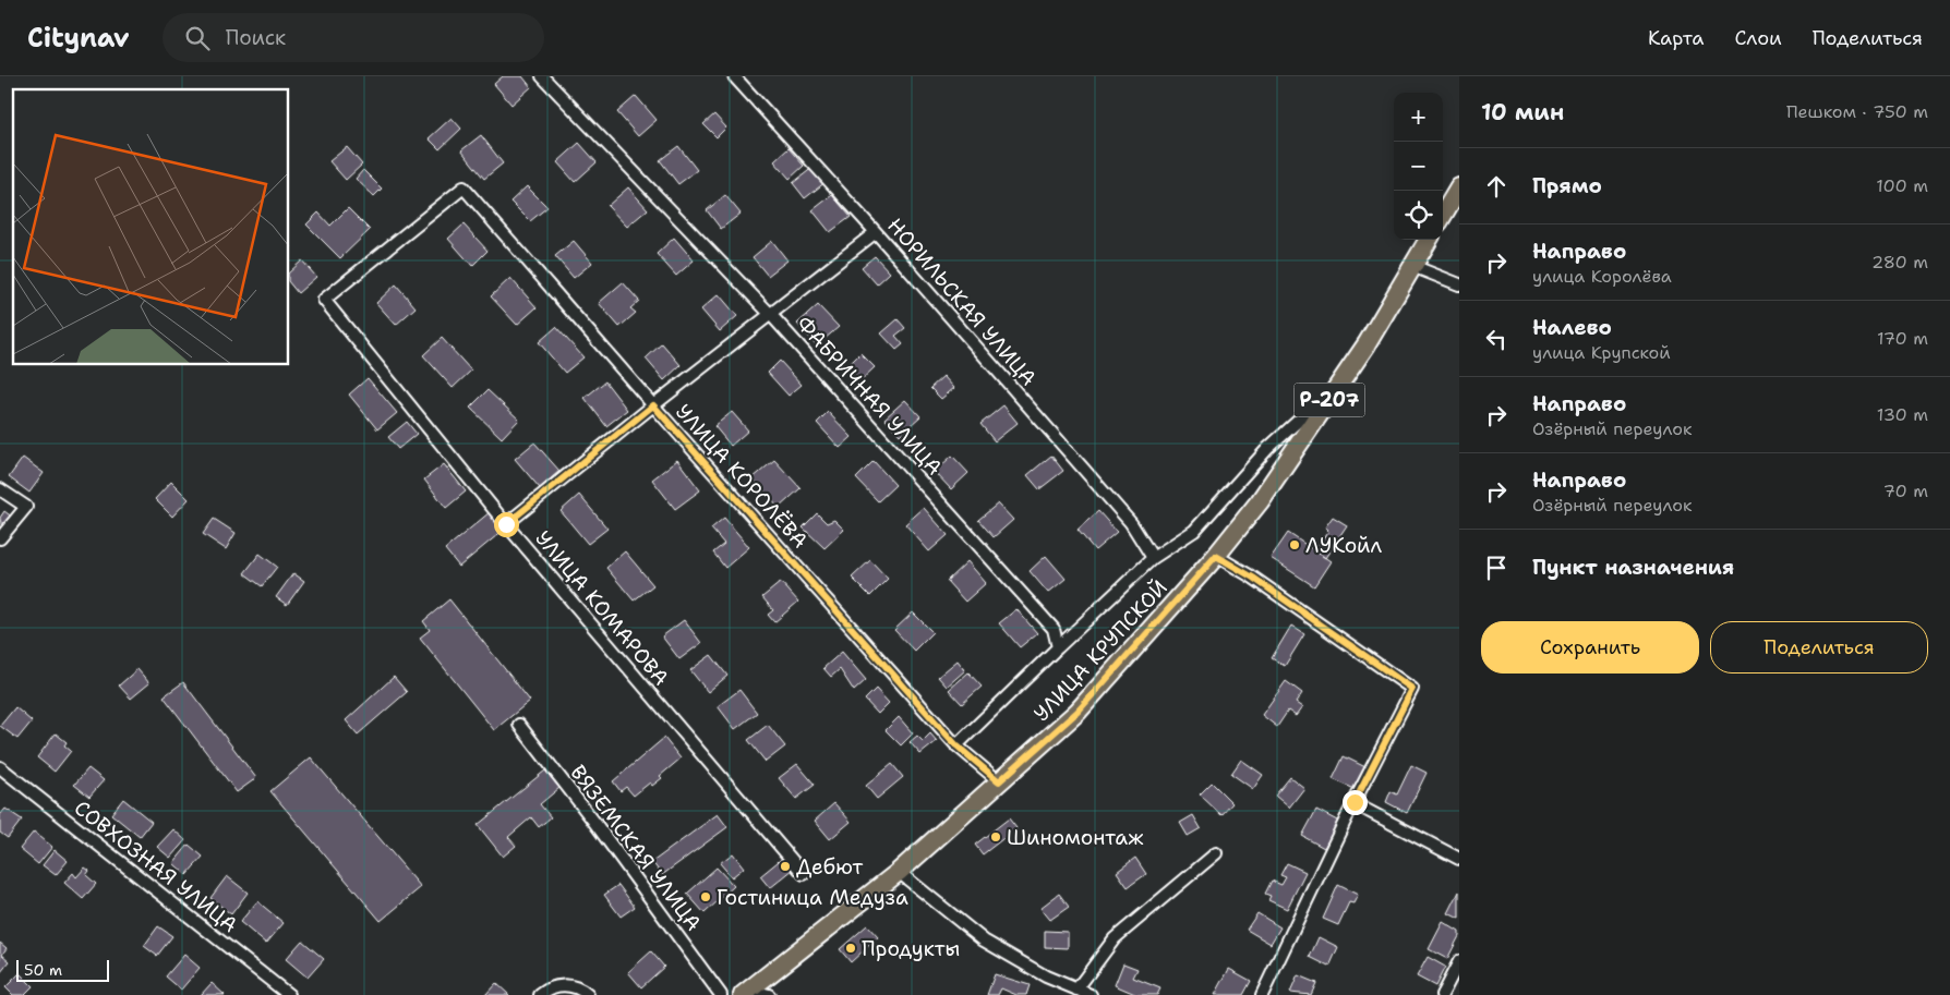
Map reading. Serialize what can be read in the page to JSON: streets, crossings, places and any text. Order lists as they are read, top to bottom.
{
  "streets": {
    "main road": ["Р-207", "УЛИЦА КРУПСКОЙ"],
    "street": [
      "НОРИЛЬСКАЯ УЛИЦА",
      "ФАБРИЧНАЯ УЛИЦА",
      "УЛИЦА КОРОЛЁВА",
      "УЛИЦА КОМАРОВА",
      "ВЯЗЕМСКАЯ УЛИЦА",
      "СОВХОЗНАЯ УЛИЦА"
    ]
  },
  "crossings": [
    ["УЛИЦА КОРОЛЁВА", "УЛИЦА КОМАРОВА"],
    ["УЛИЦА КОРОЛЁВА", "УЛИЦА КРУПСКОЙ"]
  ],
  "places": [
    "ЛУКойл",
    "Шиномонтаж",
    "Дебют",
    "Гостиница Медуза",
    "Продукты"
  ],
  "scale_bar": "50 m",
  "page": {
    "header": "Citynav",
    "search": "Поиск",
    "nav": ["Карта", "Слои", "Поделиться"],
    "heading": ["10 мин", "Пешком · 750 m"],
    "map_buttons": ["+", "−"],
    "list": [
      ["Прямо", "100 m"],
      ["Направо", "улица Королёва", "280 m"],
      ["Налево", "улица Крупской", "170 m"],
      ["Направо", "Озёрный переулок", "130 m"],
      ["Направо", "Озёрный переулок", "70 m"],
      "Пункт назначения"
    ],
    "buttons": ["Сохранить", "Поделиться"],
    "scale": "50 m"
  }
}
